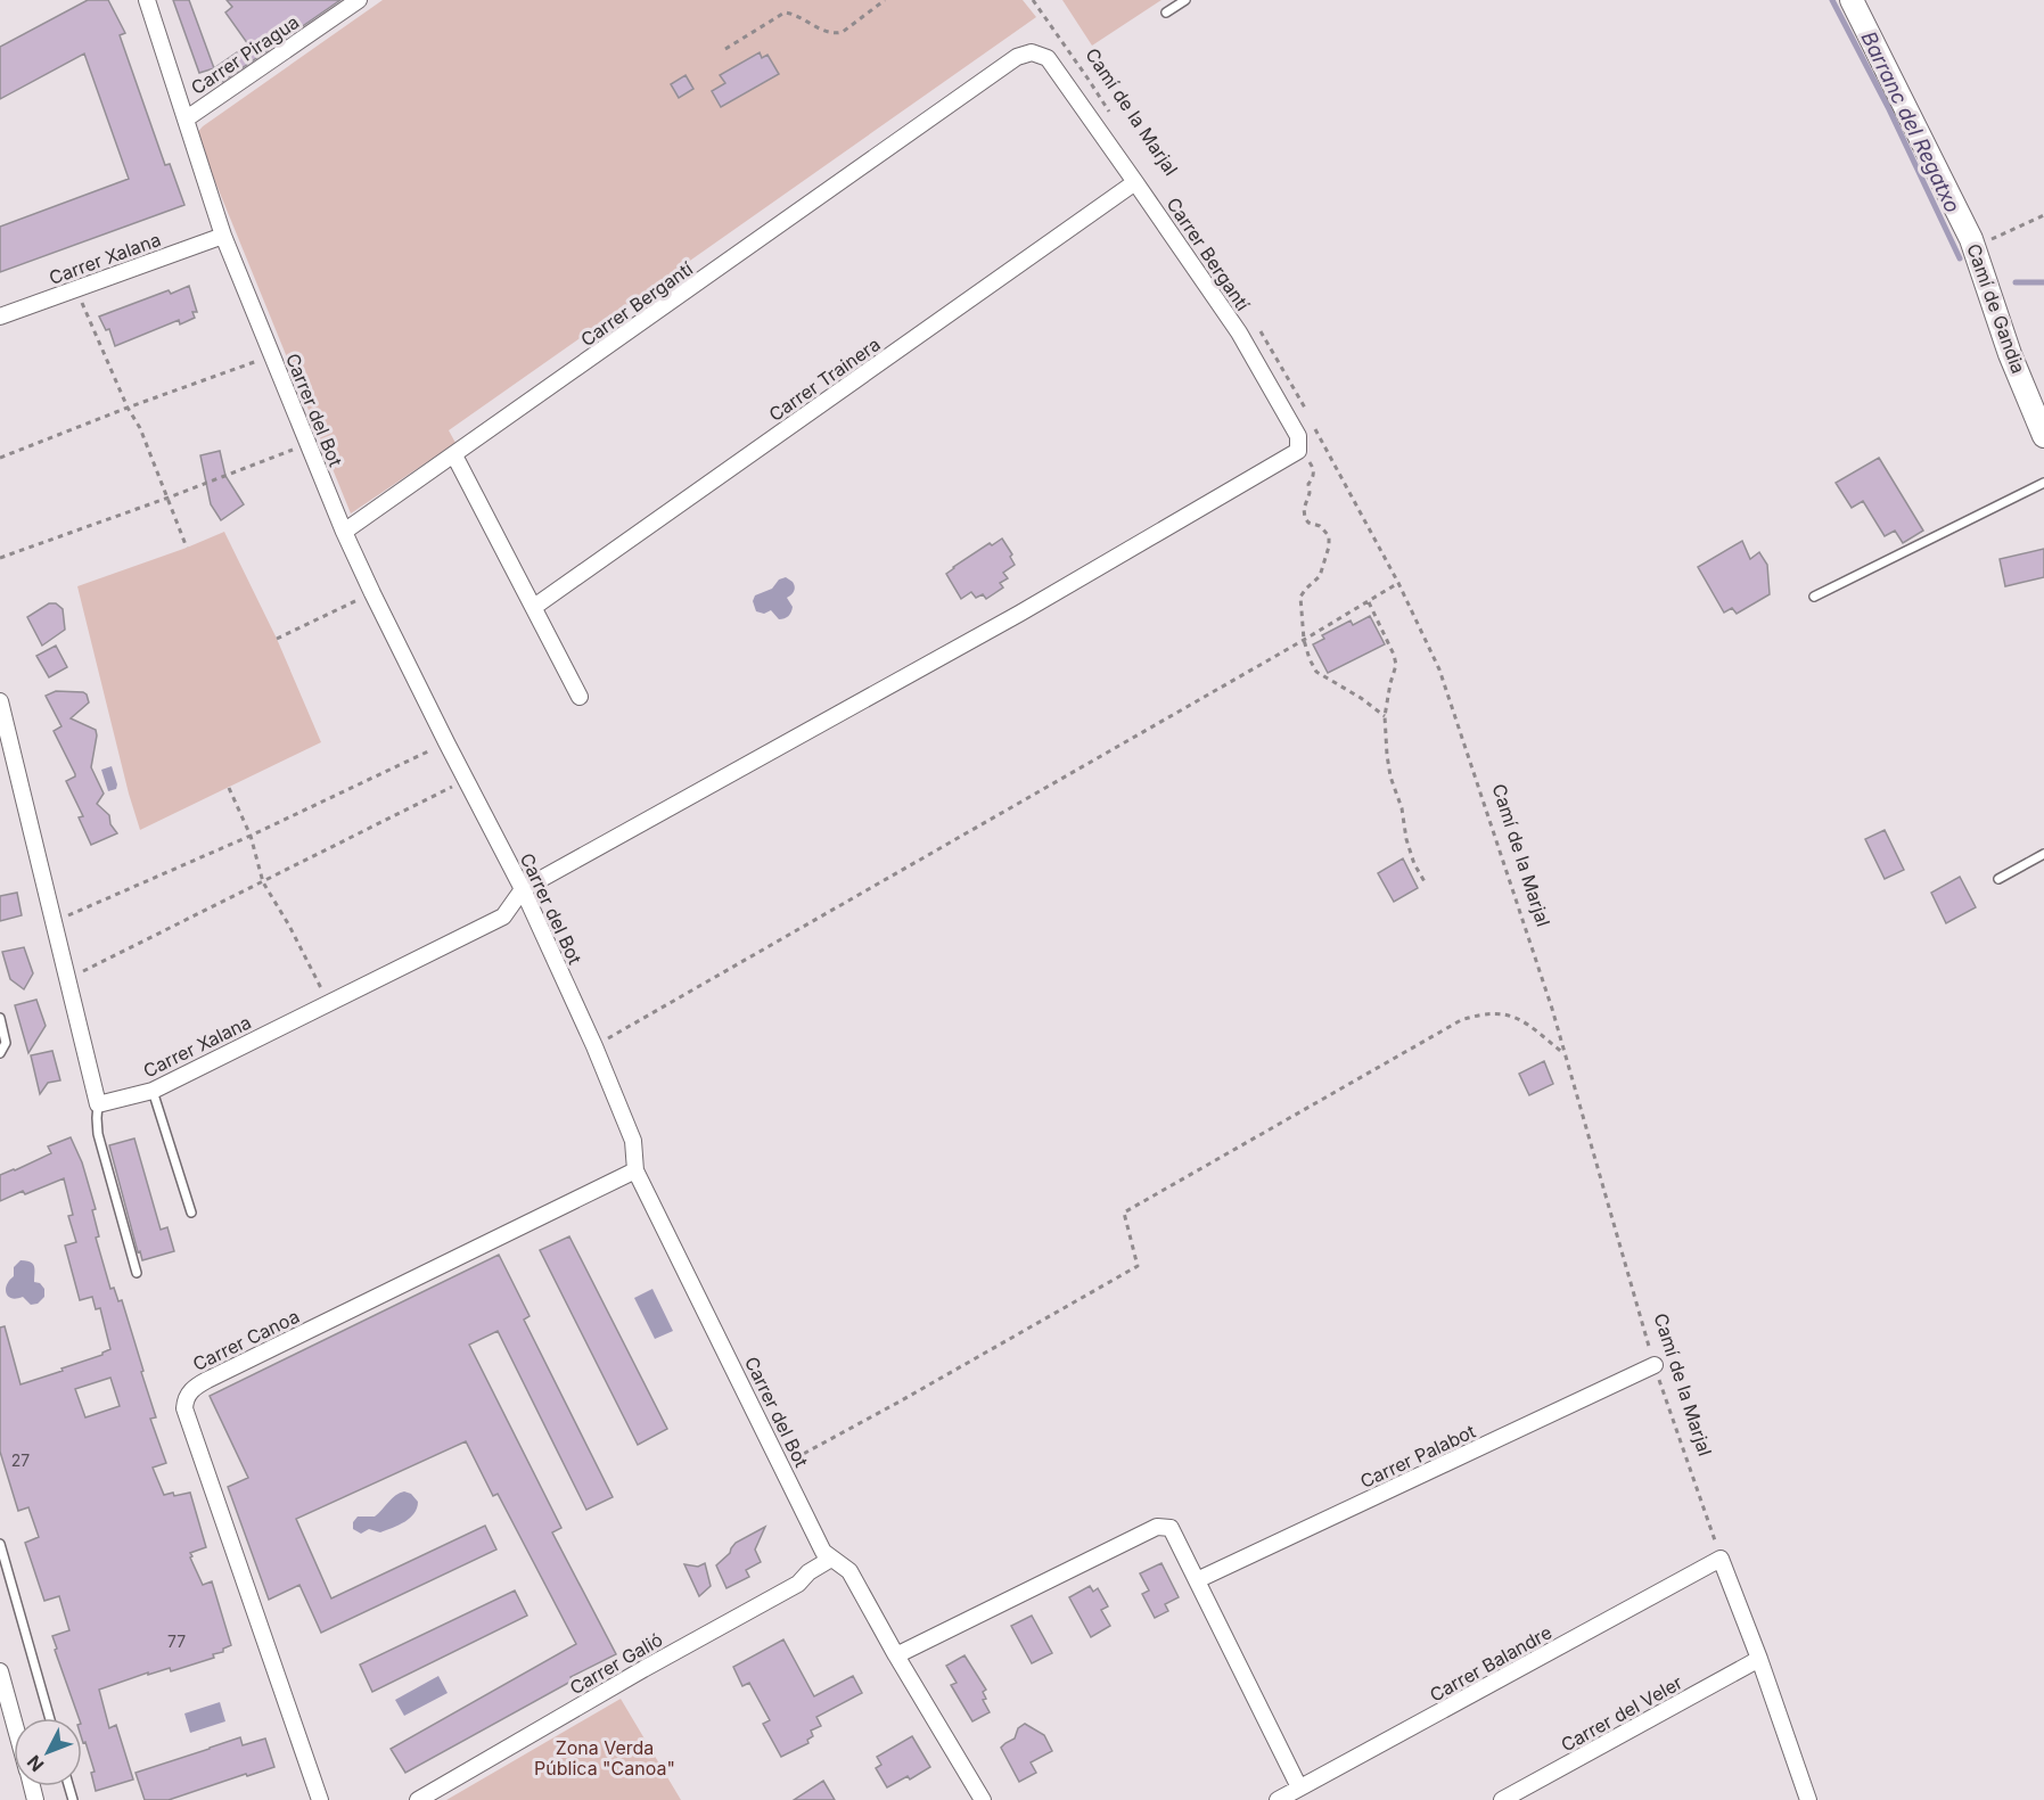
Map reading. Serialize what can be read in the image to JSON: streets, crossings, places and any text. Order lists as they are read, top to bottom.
{
  "streets": {
    "main road": ["Camí de Gandia"],
    "street": [
      "Carrer Piragua",
      "Carrer Bergantí",
      "Carrer Xalana",
      "Carrer Trainera",
      "Carrer del Bot",
      "Carrer Canoa",
      "Carrer Palabot",
      "Carrer Galió",
      "Carrer Balandre",
      "Carrer del Veler"
    ],
    "path": ["Camí de la Marjal"]
  },
  "crossings": [
    ["Carrer Piragua", "Carrer del Bot"],
    ["Camí de la Marjal", "Carrer Palabot"],
    ["Camí de la Marjal", "Carrer Balandre"],
    ["Carrer Bergantí", "Carrer Trainera"],
    ["Carrer Bergantí", "Carrer del Bot"],
    ["Carrer Xalana", "Carrer del Bot"],
    ["Carrer del Bot", "Carrer Canoa"],
    ["Carrer del Bot", "Carrer Galió"]
  ],
  "water": ["Barranc del Regatxo"],
  "parks": ["Zona Verda Pública \"Canoa\""],
  "house_numbers": ["27", "77"],
  "north": "bottom left"
}
